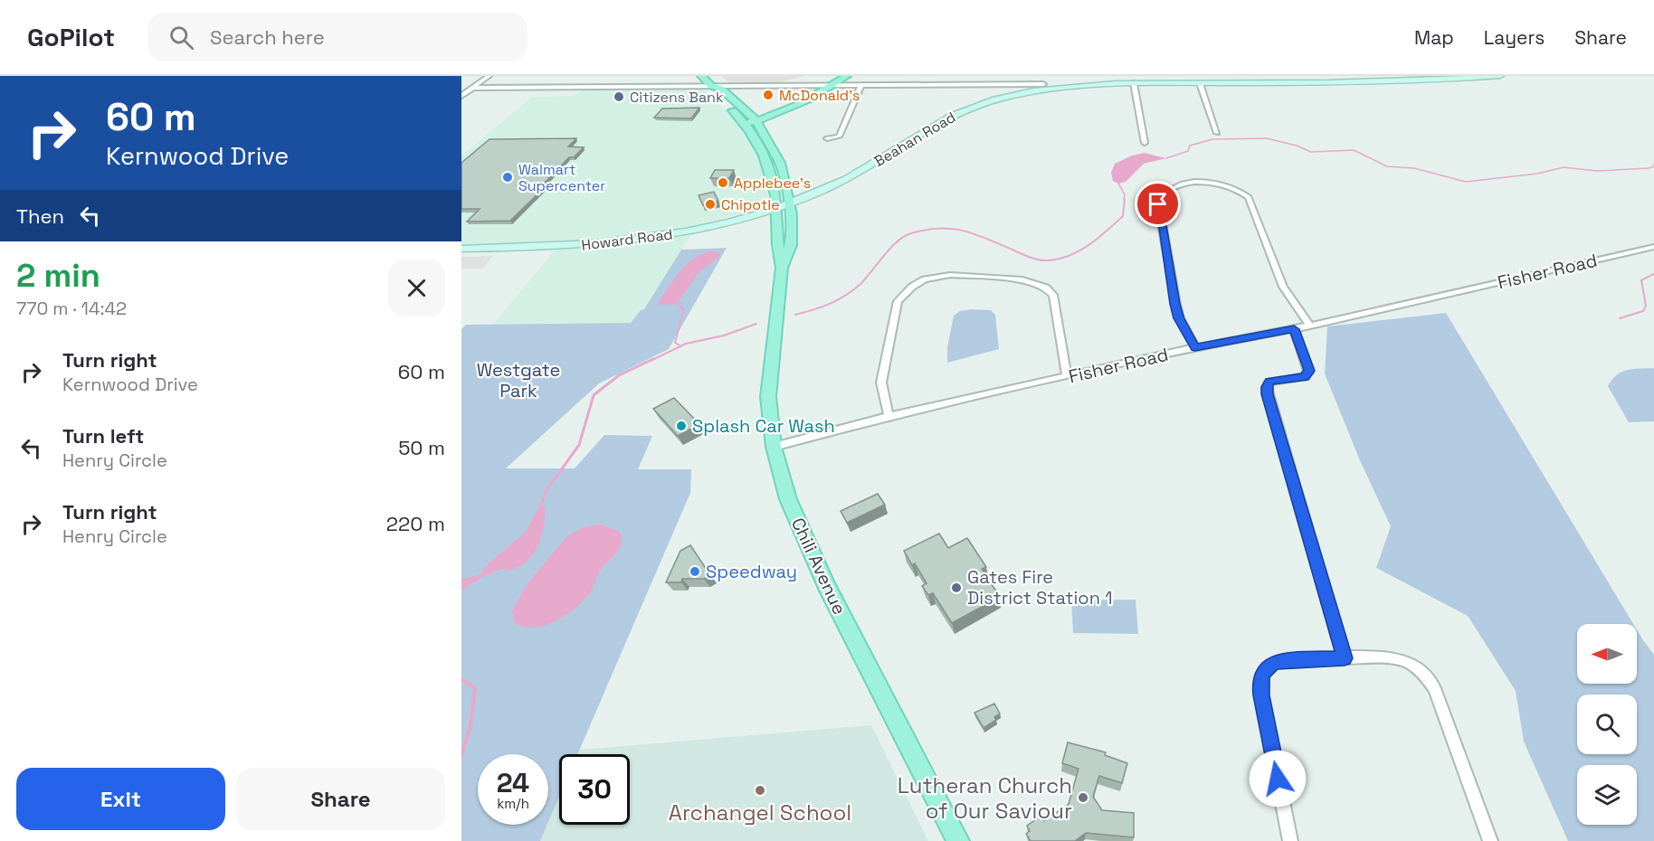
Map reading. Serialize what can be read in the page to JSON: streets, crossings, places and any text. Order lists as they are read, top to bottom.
{
  "streets": {
    "main road": ["Chili Avenue"],
    "street": ["Beahan Road", "Howard Road", "Fisher Road"]
  },
  "crossings": [
    ["Beahan Road", "Howard Road"],
    ["Beahan Road", "Chili Avenue"],
    ["Howard Road", "Chili Avenue"],
    ["Fisher Road", "Chili Avenue"]
  ],
  "parks": ["Westgate Park"],
  "places": [
    "McDonald's",
    "Citizens Bank",
    "Walmart Supercenter",
    "Applebee's",
    "Chipotle",
    "Splash Car Wash",
    "Speedway",
    "Gates Fire District Station 1",
    "Archangel School",
    "Lutheran Church of Our Saviour"
  ],
  "north": "left",
  "page": {
    "header": "GoPilot",
    "search": "Search here",
    "nav": ["Map", "Layers", "Share"],
    "turn": ["60 m", "Kernwood Drive"],
    "then": "Then",
    "heading": ["2 min", "770 m · 14:42"],
    "list": [
      {
        "name": "Turn right",
        "note": "Kernwood Drive",
        "value": "60 m"
      },
      {
        "name": "Turn left",
        "note": "Henry Circle",
        "value": "50 m"
      },
      {
        "name": "Turn right",
        "note": "Henry Circle",
        "value": "220 m"
      }
    ],
    "speed": "24 km/h",
    "limit": "30",
    "buttons": ["Exit", "Share"]
  }
}
